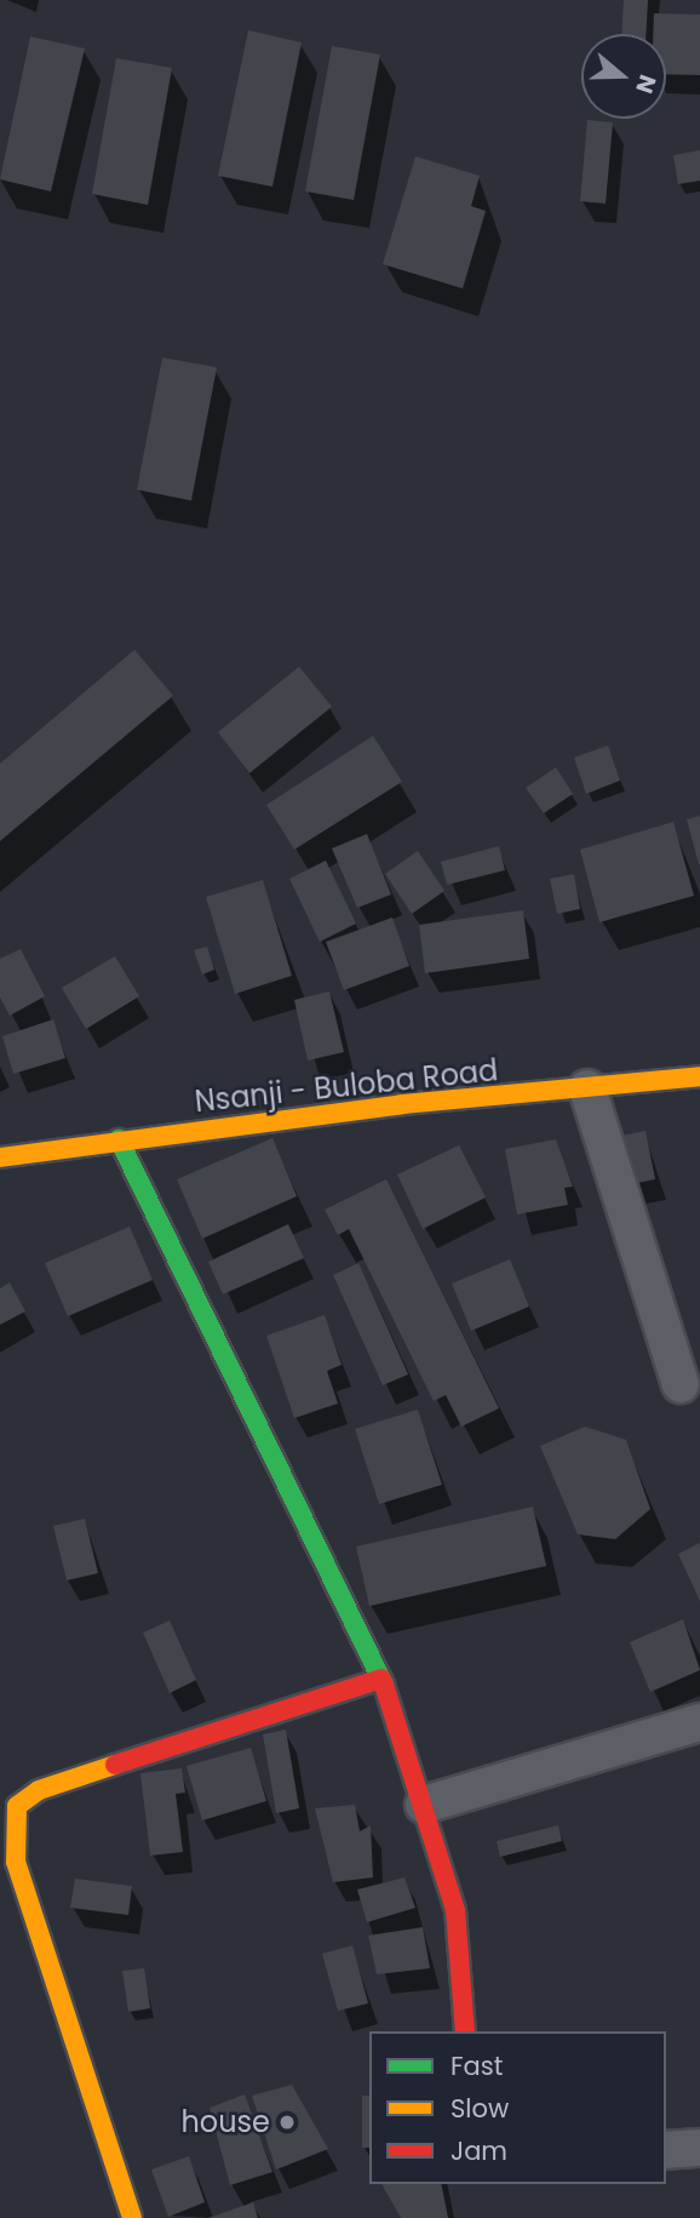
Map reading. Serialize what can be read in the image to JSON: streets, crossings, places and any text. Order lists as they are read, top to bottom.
{
  "streets": {
    "street": ["Nsanji - Buloba Road"]
  },
  "places": ["house"],
  "legend": ["Fast", "Slow", "Jam"],
  "north": "right"
}
